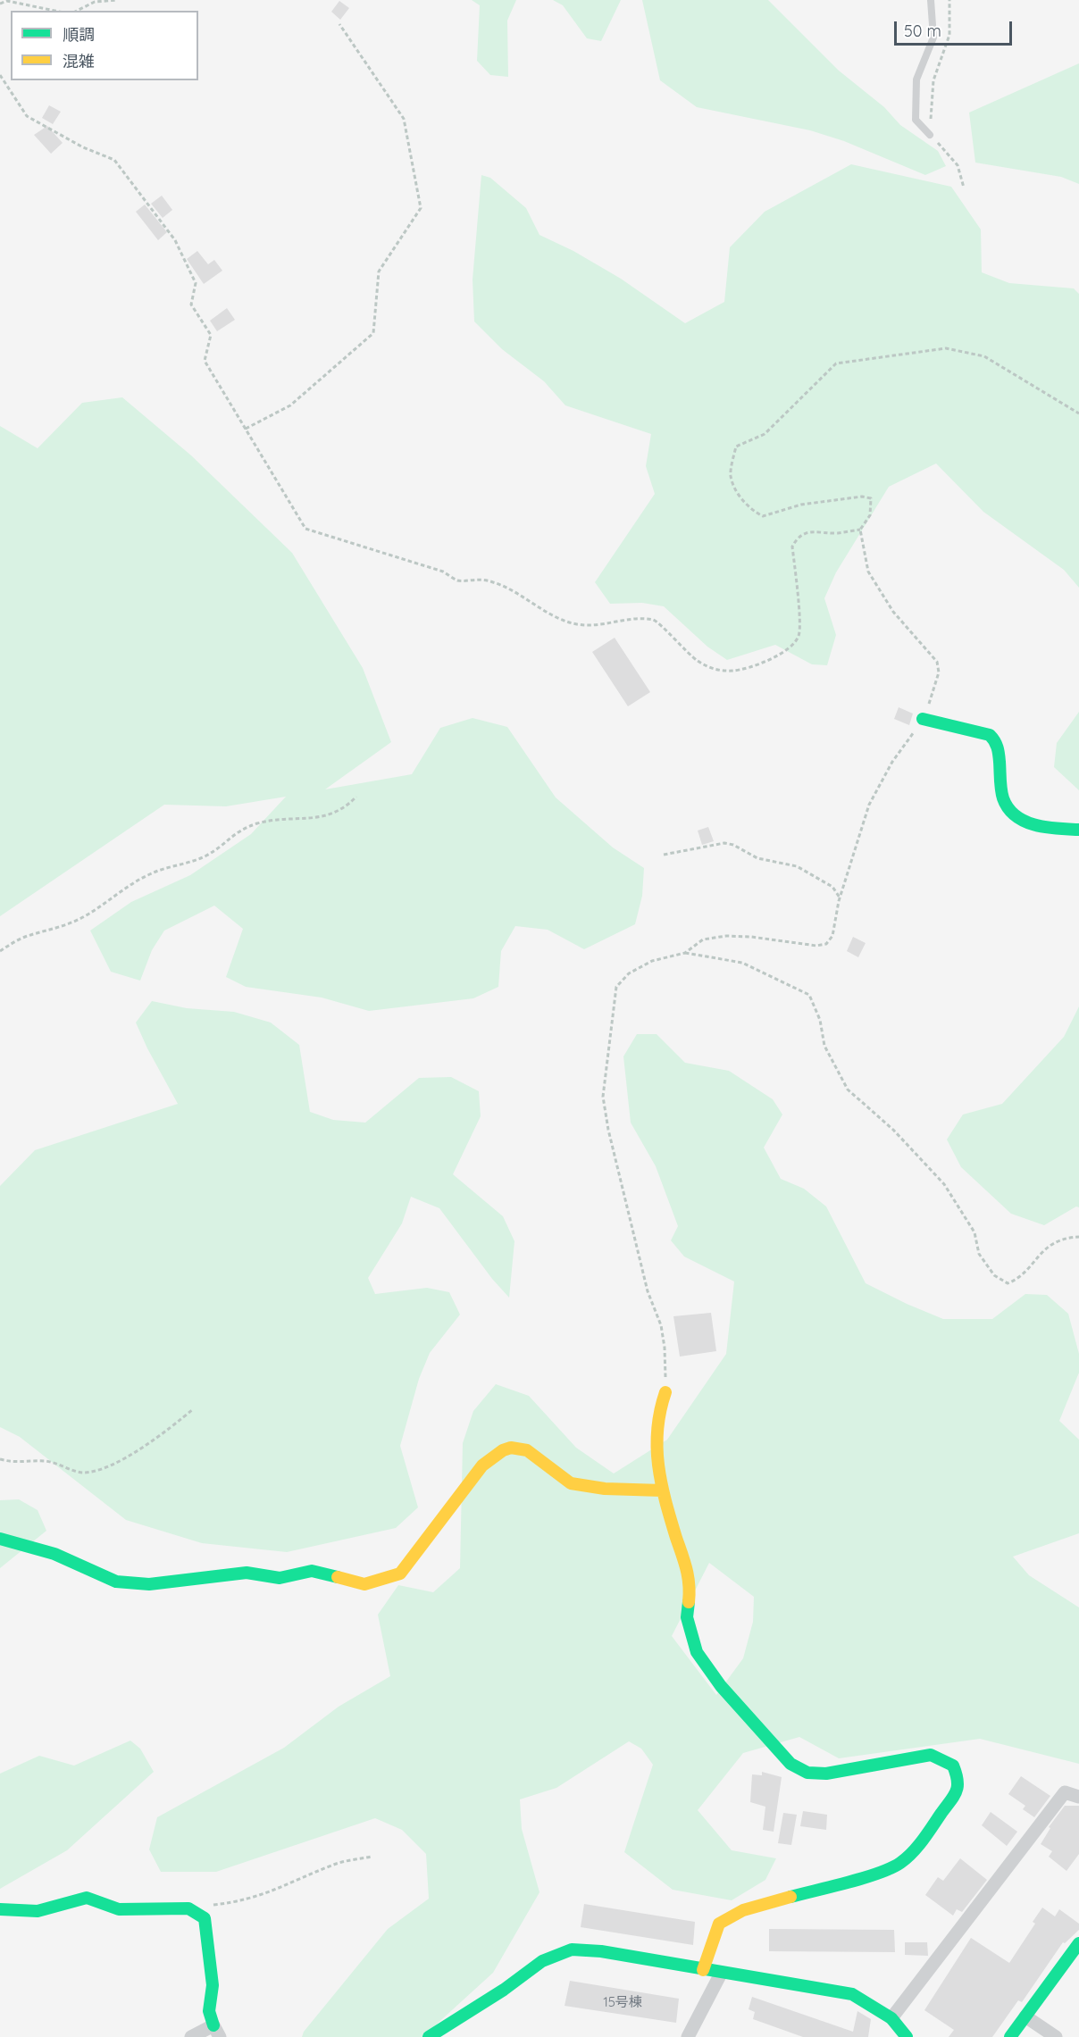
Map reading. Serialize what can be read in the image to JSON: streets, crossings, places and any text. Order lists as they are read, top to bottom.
{
  "house_numbers": ["15号棟"],
  "legend": ["順調", "混雑"],
  "scale_bar": "50 m"
}
